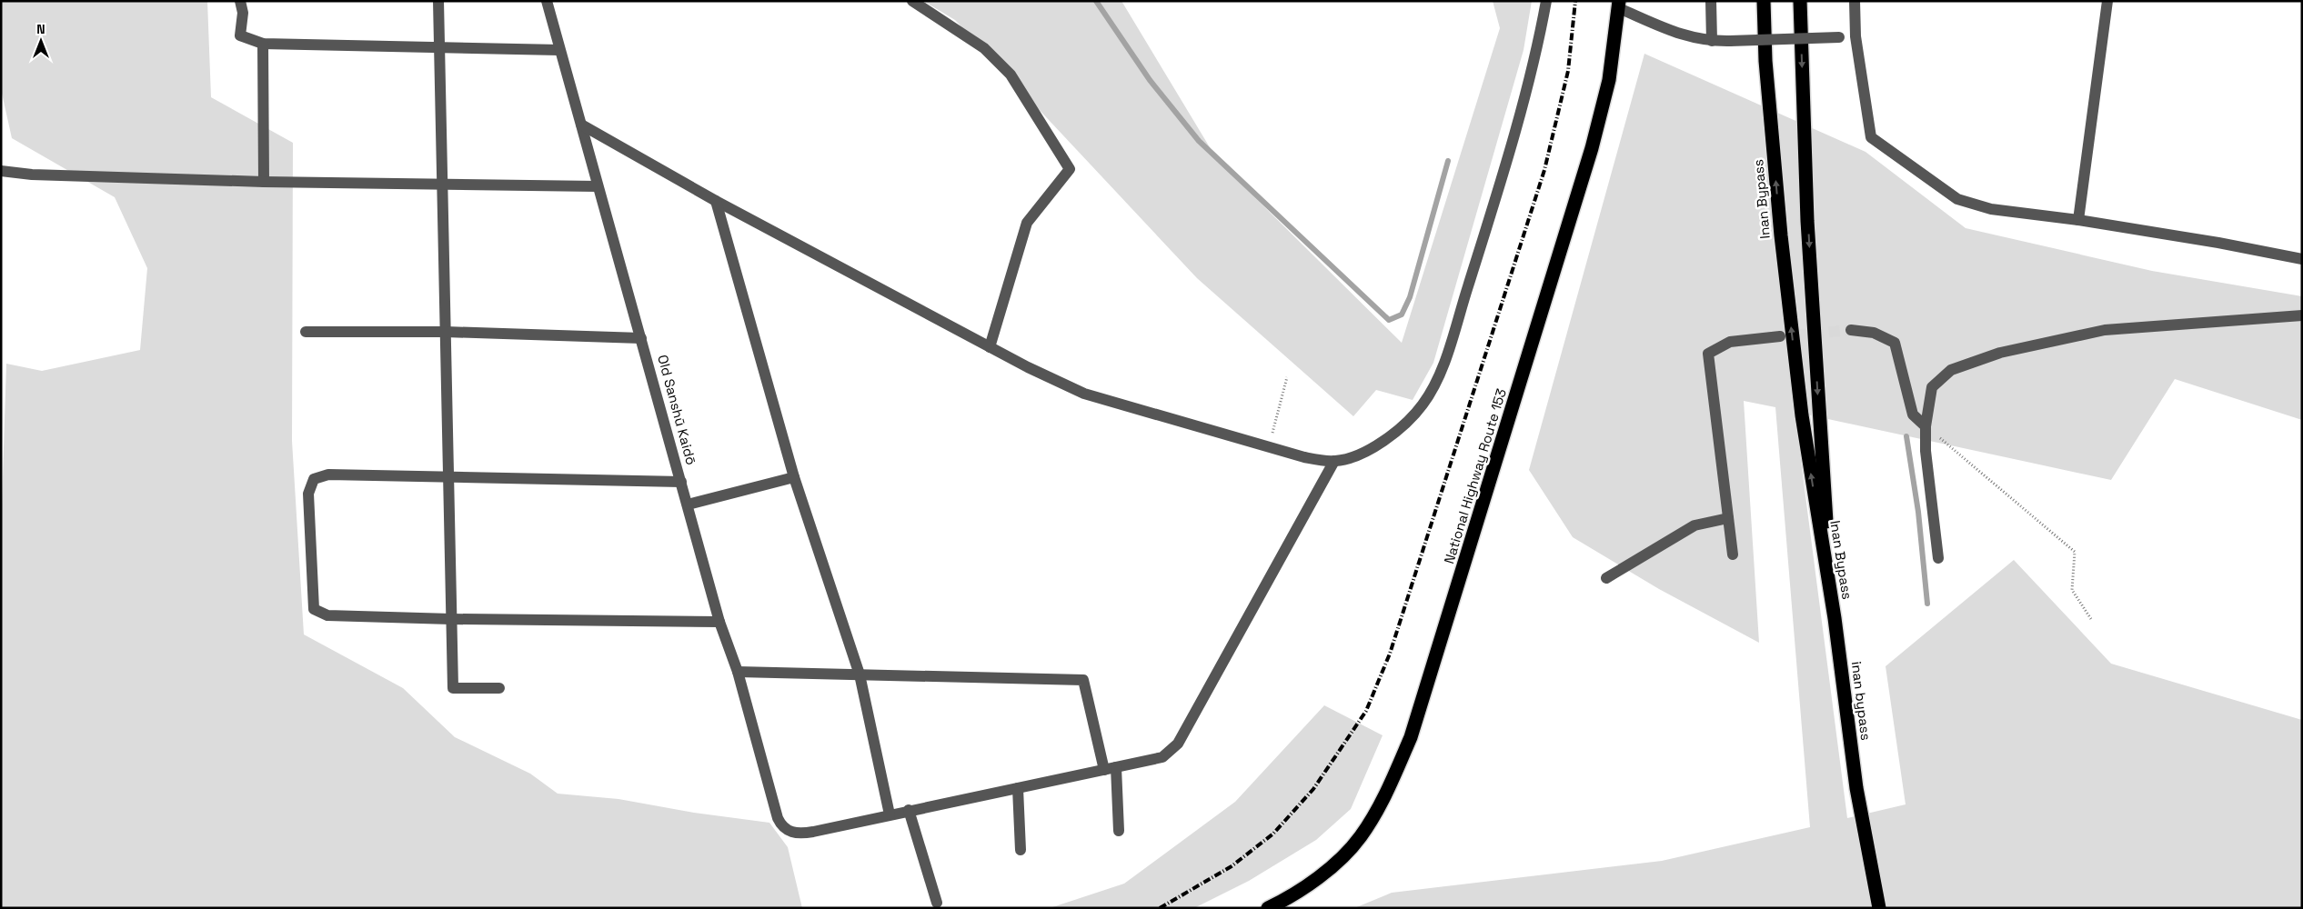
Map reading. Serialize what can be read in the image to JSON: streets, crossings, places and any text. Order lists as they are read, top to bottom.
{
  "streets": {
    "highway": ["Inan Bypass", "National Highway Route 153", "inan bypass"],
    "street": ["Old Sanshū Kaidō"]
  },
  "crossings": [
    ["Inan Bypass", "inan bypass"]
  ],
  "north": "top"
}
